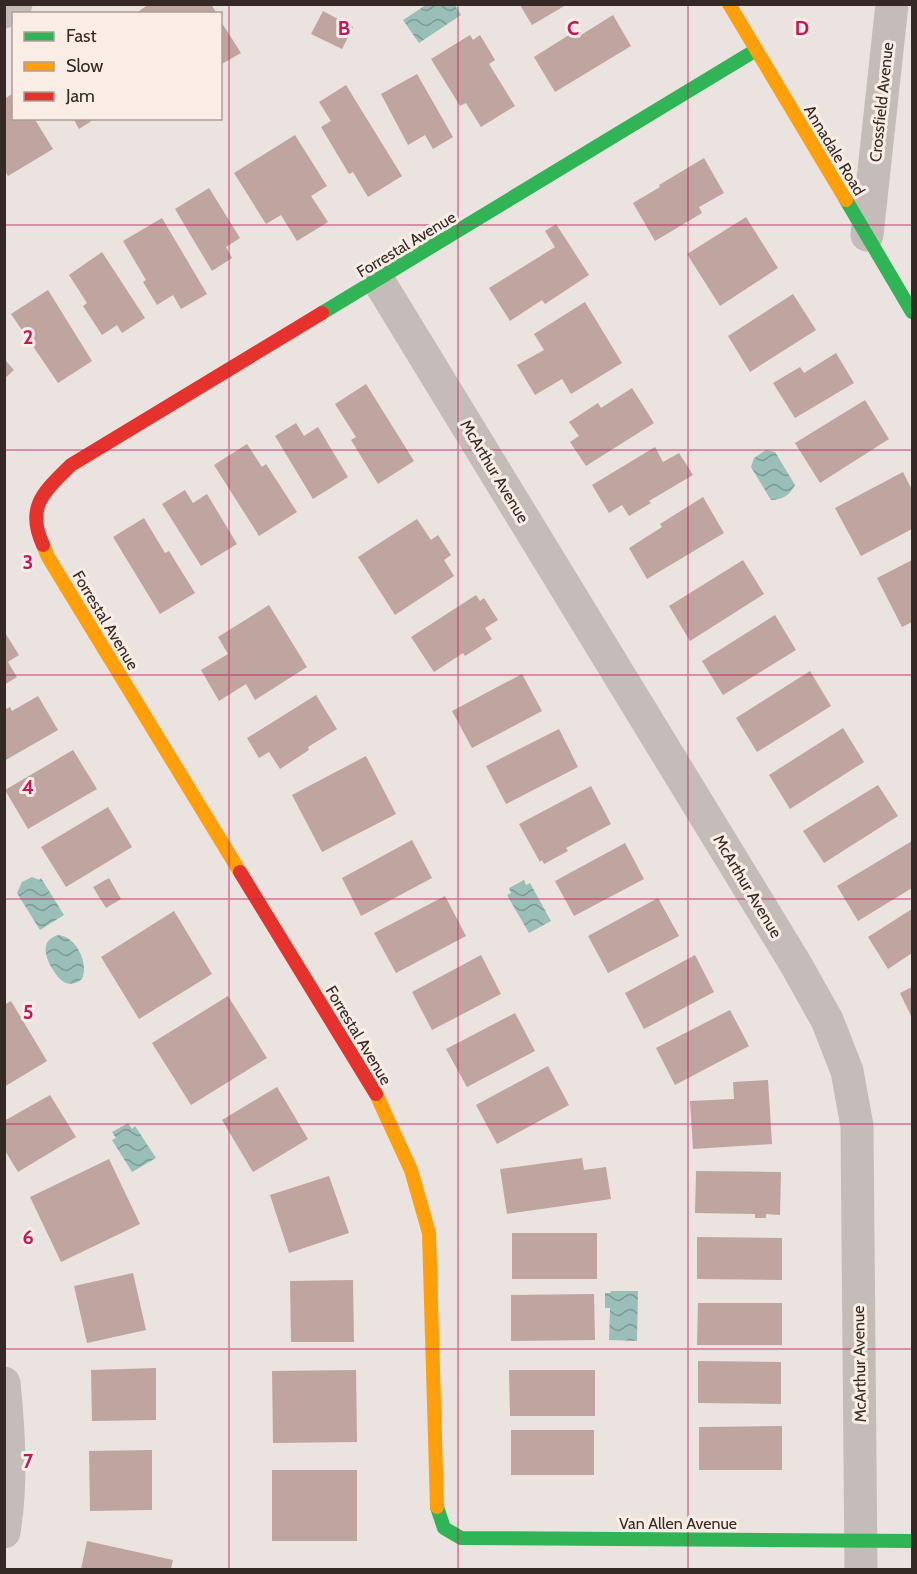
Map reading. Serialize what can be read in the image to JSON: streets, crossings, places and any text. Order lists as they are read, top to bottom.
{
  "streets": {
    "street": [
      "Crossfield Avenue",
      "Annadale Road",
      "Forrestal Avenue",
      "McArthur Avenue",
      "Van Allen Avenue"
    ]
  },
  "crossings": [
    ["Crossfield Avenue", "Annadale Road"],
    ["Annadale Road", "Forrestal Avenue"],
    ["Forrestal Avenue", "McArthur Avenue"],
    ["Forrestal Avenue", "Van Allen Avenue"],
    ["McArthur Avenue", "Van Allen Avenue"]
  ],
  "legend": ["Fast", "Slow", "Jam"],
  "grid": {
    "columns": ["B", "C", "D"],
    "rows": [
      "2",
      "3",
      "4",
      "5",
      "6",
      "7"
    ]
  }
}
